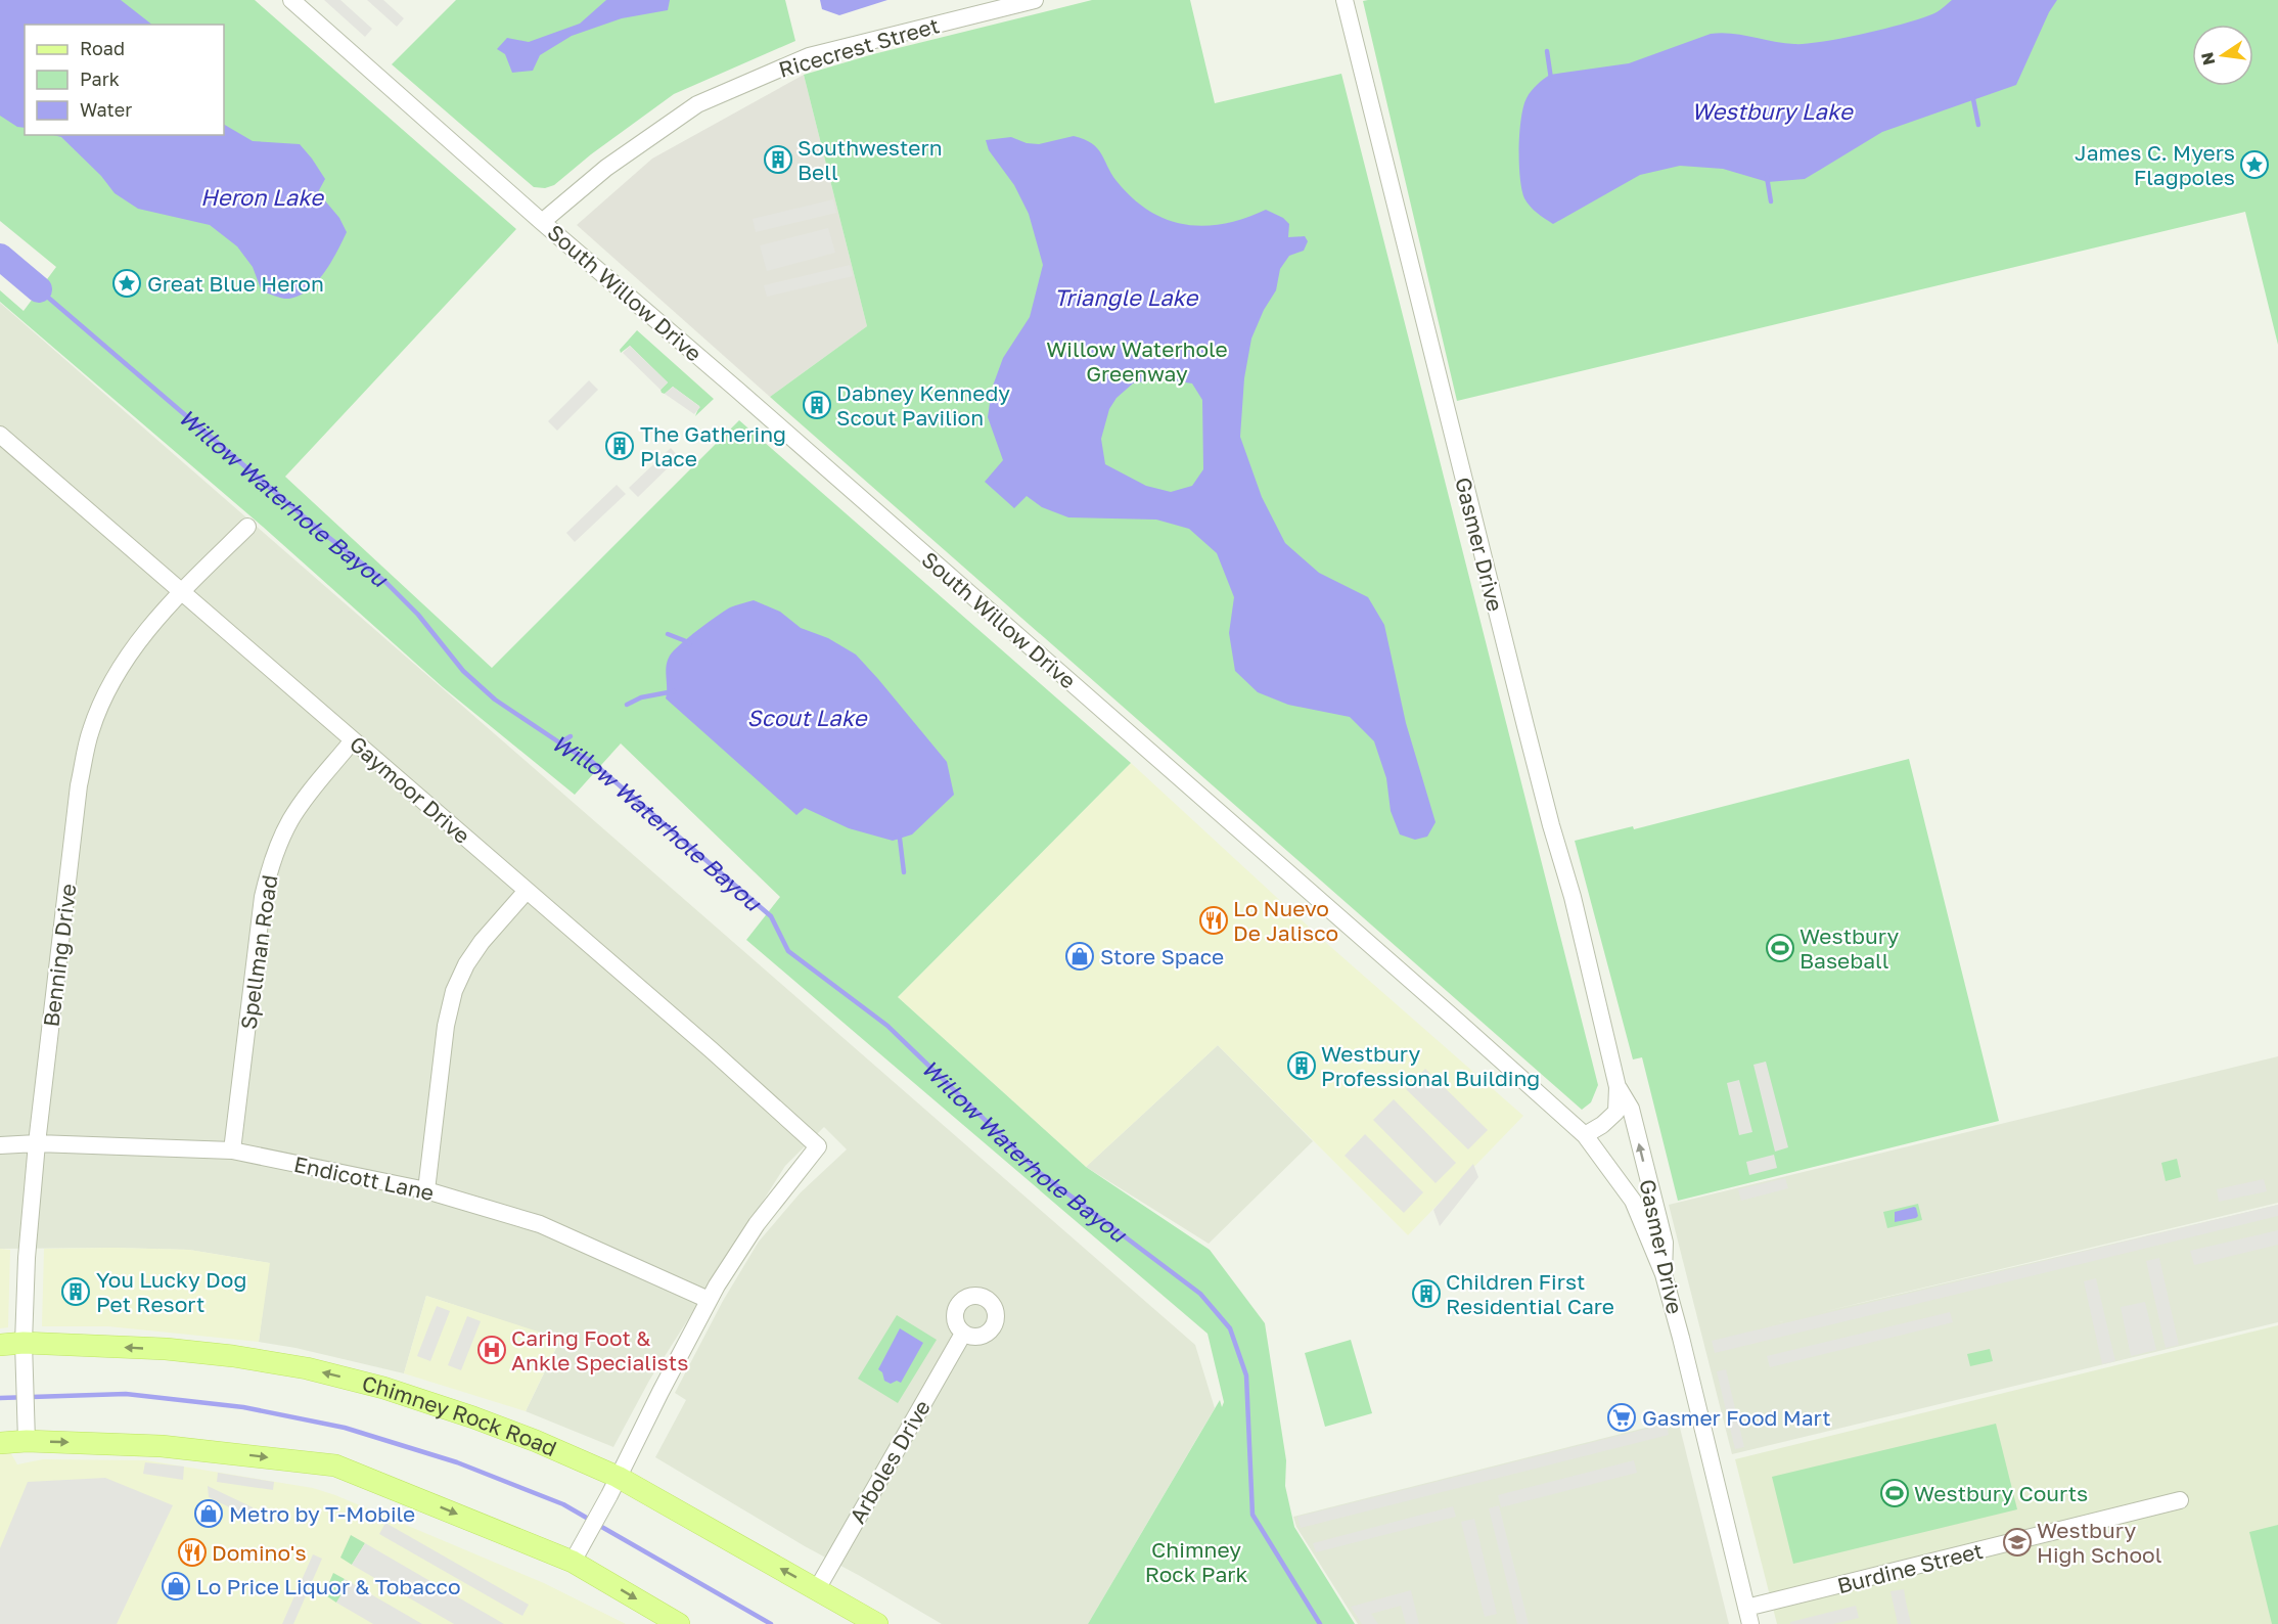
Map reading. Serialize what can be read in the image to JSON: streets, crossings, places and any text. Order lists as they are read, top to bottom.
{
  "streets": {
    "main road": ["Chimney Rock Road"],
    "street": [
      "Ricecrest Street",
      "South Willow Drive",
      "Gasmer Drive",
      "Gaymoor Drive",
      "Spellman Road",
      "Benning Drive",
      "Endicott Lane",
      "Arboles Drive",
      "Burdine Street"
    ]
  },
  "crossings": [
    ["Ricecrest Street", "South Willow Drive"],
    ["South Willow Drive", "Gasmer Drive"],
    ["Gasmer Drive", "Burdine Street"],
    ["Gaymoor Drive", "Spellman Road"],
    ["Gaymoor Drive", "Benning Drive"],
    ["Gaymoor Drive", "Endicott Lane"],
    ["Spellman Road", "Endicott Lane"],
    ["Benning Drive", "Endicott Lane"],
    ["Benning Drive", "Chimney Rock Road"],
    ["Chimney Rock Road", "Arboles Drive"]
  ],
  "water": [
    "Westbury Lake",
    "Heron Lake",
    "Triangle Lake",
    "Willow Waterhole Bayou",
    "Scout Lake"
  ],
  "parks": ["Willow Waterhole Greenway", "Chimney Rock Park"],
  "places": {
    "building": [
      "Southwestern Bell",
      "Dabney Kennedy Scout Pavilion",
      "The Gathering Place",
      "Westbury Professional Building",
      "You Lucky Dog Pet Resort",
      "Children First Residential Care"
    ],
    "place": ["James C. Myers Flagpoles", "Great Blue Heron"],
    "restaurant": ["Lo Nuevo De Jalisco", "Domino's"],
    "sports": ["Westbury Baseball", "Westbury Courts"],
    "shop": ["Store Space", "Metro by T-Mobile", "Lo Price Liquor & Tobacco"],
    "hospital": ["Caring Foot & Ankle Specialists"],
    "supermarket": ["Gasmer Food Mart"],
    "school or university": ["Westbury High School"]
  },
  "legend": ["Road", "Park", "Water"],
  "north": "left"
}
